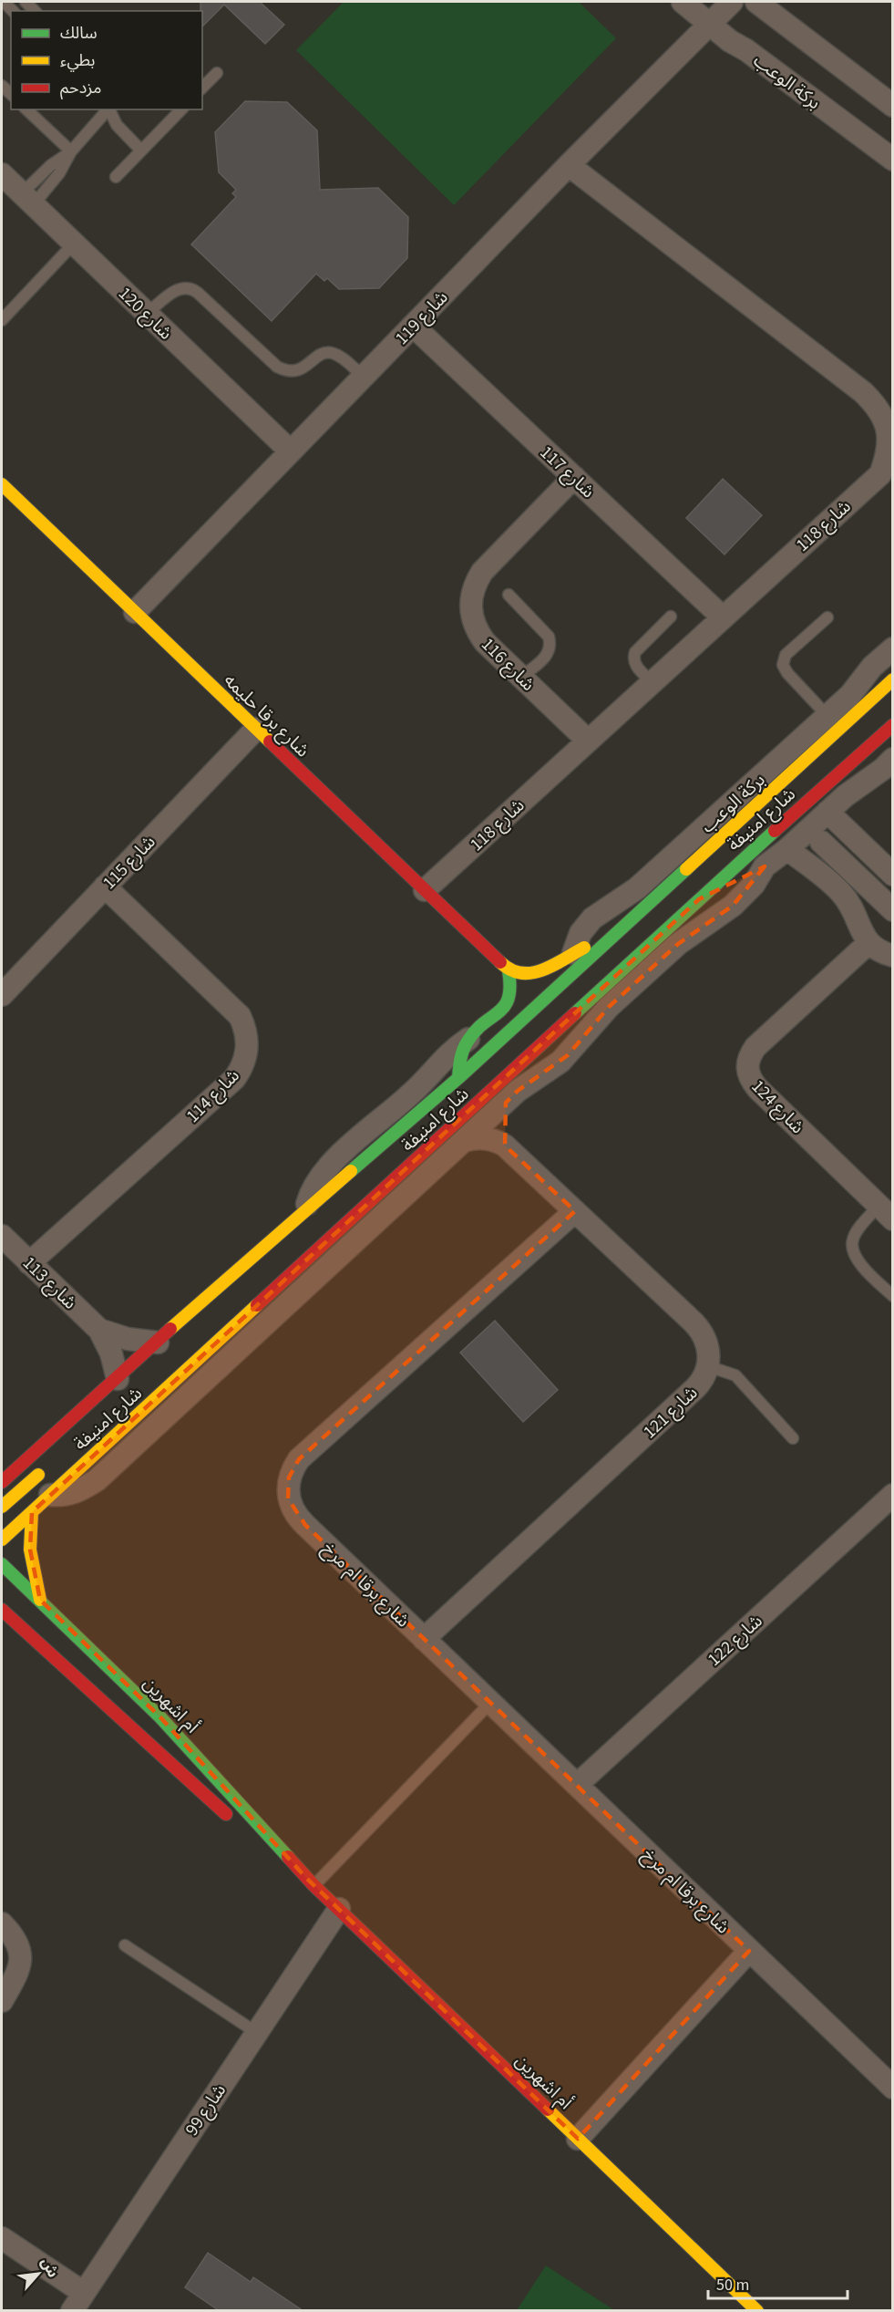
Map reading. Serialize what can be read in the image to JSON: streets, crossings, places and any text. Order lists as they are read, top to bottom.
{
  "streets": {
    "street": [
      "بركة الوعب",
      "شارع 120",
      "شارع 119",
      "شارع 117",
      "شارع 118",
      "شارع 116",
      "شارع برقا حليمه",
      "شارع امنيفة",
      "شارع 115",
      "شارع 114",
      "شارع 124",
      "شارع 113",
      "شارع 121",
      "شارع برقا ام مرخ",
      "شارع 122",
      "أم اشهرين",
      "شارع 99"
    ]
  },
  "crossings": [
    ["بركة الوعب", "شارع 119"],
    ["شارع 120", "شارع 119"],
    ["شارع 119", "شارع 117"],
    ["شارع 119", "شارع 118"],
    ["شارع 119", "شارع برقا حليمه"],
    ["شارع 117", "شارع 118"],
    ["شارع 117", "شارع 116"],
    ["شارع 118", "شارع 116"],
    ["شارع 118", "شارع برقا حليمه"],
    ["شارع برقا حليمه", "شارع 115"],
    ["شارع امنيفة", "شارع 113"],
    ["شارع 115", "شارع 114"],
    ["شارع 114", "شارع 113"],
    ["شارع 121", "شارع برقا ام مرخ"],
    ["شارع برقا ام مرخ", "شارع 122"],
    ["أم اشهرين", "شارع 99"]
  ],
  "legend": ["سالك", "بطيء", "مزدحم"],
  "scale_bar": "50 m",
  "north": "top right"
}
